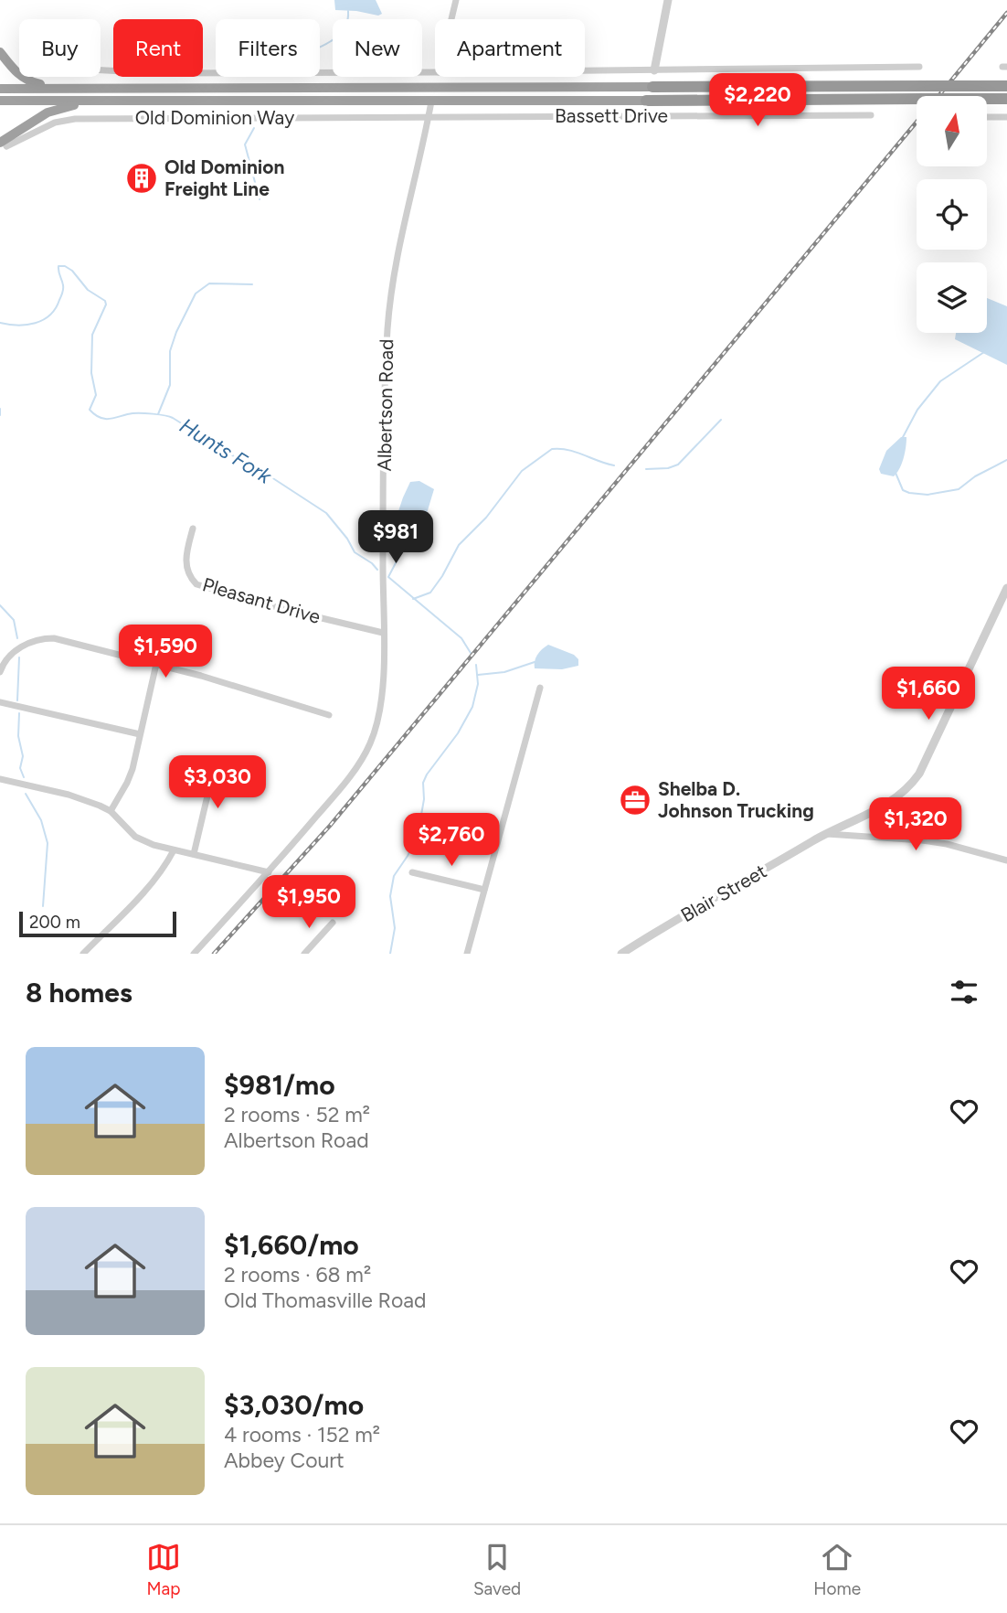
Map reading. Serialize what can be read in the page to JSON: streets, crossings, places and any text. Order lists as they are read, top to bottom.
{
  "streets": {
    "street": [
      "Bassett Drive",
      "Old Dominion Way",
      "Albertson Road",
      "Pleasant Drive",
      "Blair Street"
    ]
  },
  "crossings": [
    ["Bassett Drive", "Old Dominion Way"],
    ["Bassett Drive", "Albertson Road"],
    ["Old Dominion Way", "Albertson Road"],
    ["Albertson Road", "Pleasant Drive"]
  ],
  "water": ["Hunts Fork"],
  "places": {
    "building": ["Old Dominion Freight Line"],
    "office": ["Shelba D. Johnson Trucking"]
  },
  "scale_bar": "200 m",
  "north": "top",
  "page": {
    "chip": [
      "Buy",
      "Rent",
      "Filters",
      "New",
      "Apartment"
    ],
    "price": [
      "$2,220",
      "$981",
      "$1,590",
      "$1,660",
      "$3,030",
      "$1,320",
      "$2,760",
      "$1,950"
    ],
    "scale": "200 m",
    "heading": "8 homes",
    "list": [
      {
        "name": "$981/mo",
        "note": "2 rooms · 52 m² · Albertson Road"
      },
      {
        "name": "$1,660/mo",
        "note": "2 rooms · 68 m² · Old Thomasville Road"
      },
      {
        "name": "$3,030/mo",
        "note": "4 rooms · 152 m² · Abbey Court"
      }
    ],
    "tabs": ["Map", "Saved", "Home"]
  }
}
